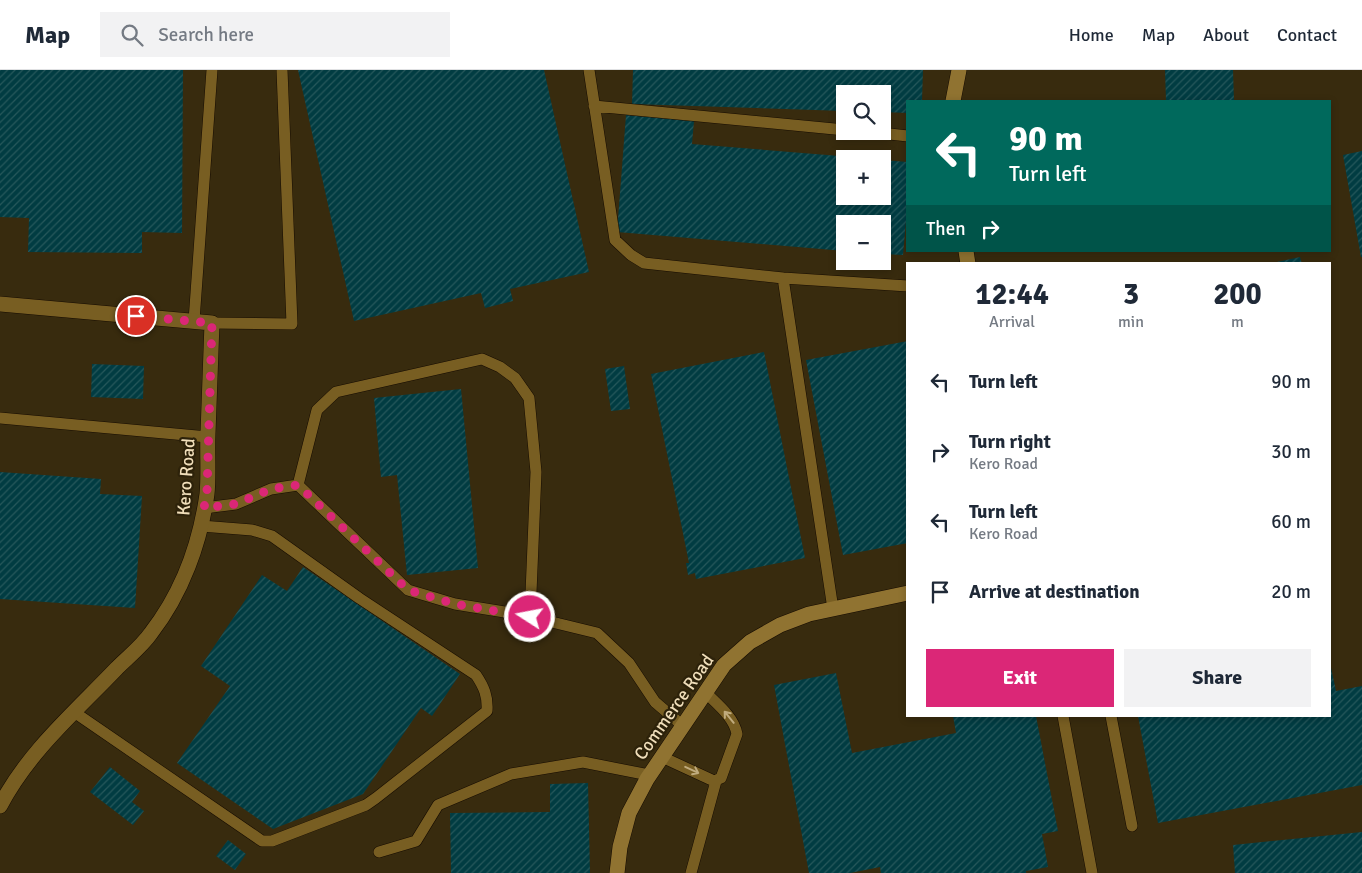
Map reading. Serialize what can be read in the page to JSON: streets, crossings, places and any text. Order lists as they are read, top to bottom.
{
  "streets": {
    "street": ["Kero Road", "Commerce Road"]
  },
  "page": {
    "header": "Map",
    "search": "Search here",
    "nav": [
      "Home",
      "Map",
      "About",
      "Contact"
    ],
    "map_buttons": ["+", "−"],
    "turn": ["90 m", "Turn left"],
    "then": "Then",
    "eta": [
      "12:44",
      "Arrival",
      "3",
      "min",
      "200",
      "m"
    ],
    "list": [
      {
        "name": "Turn left",
        "value": "90 m"
      },
      {
        "name": "Turn right",
        "note": "Kero Road",
        "value": "30 m"
      },
      {
        "name": "Turn left",
        "note": "Kero Road",
        "value": "60 m"
      },
      {
        "name": "Arrive at destination",
        "value": "20 m"
      }
    ],
    "buttons": ["Exit", "Share"]
  }
}
